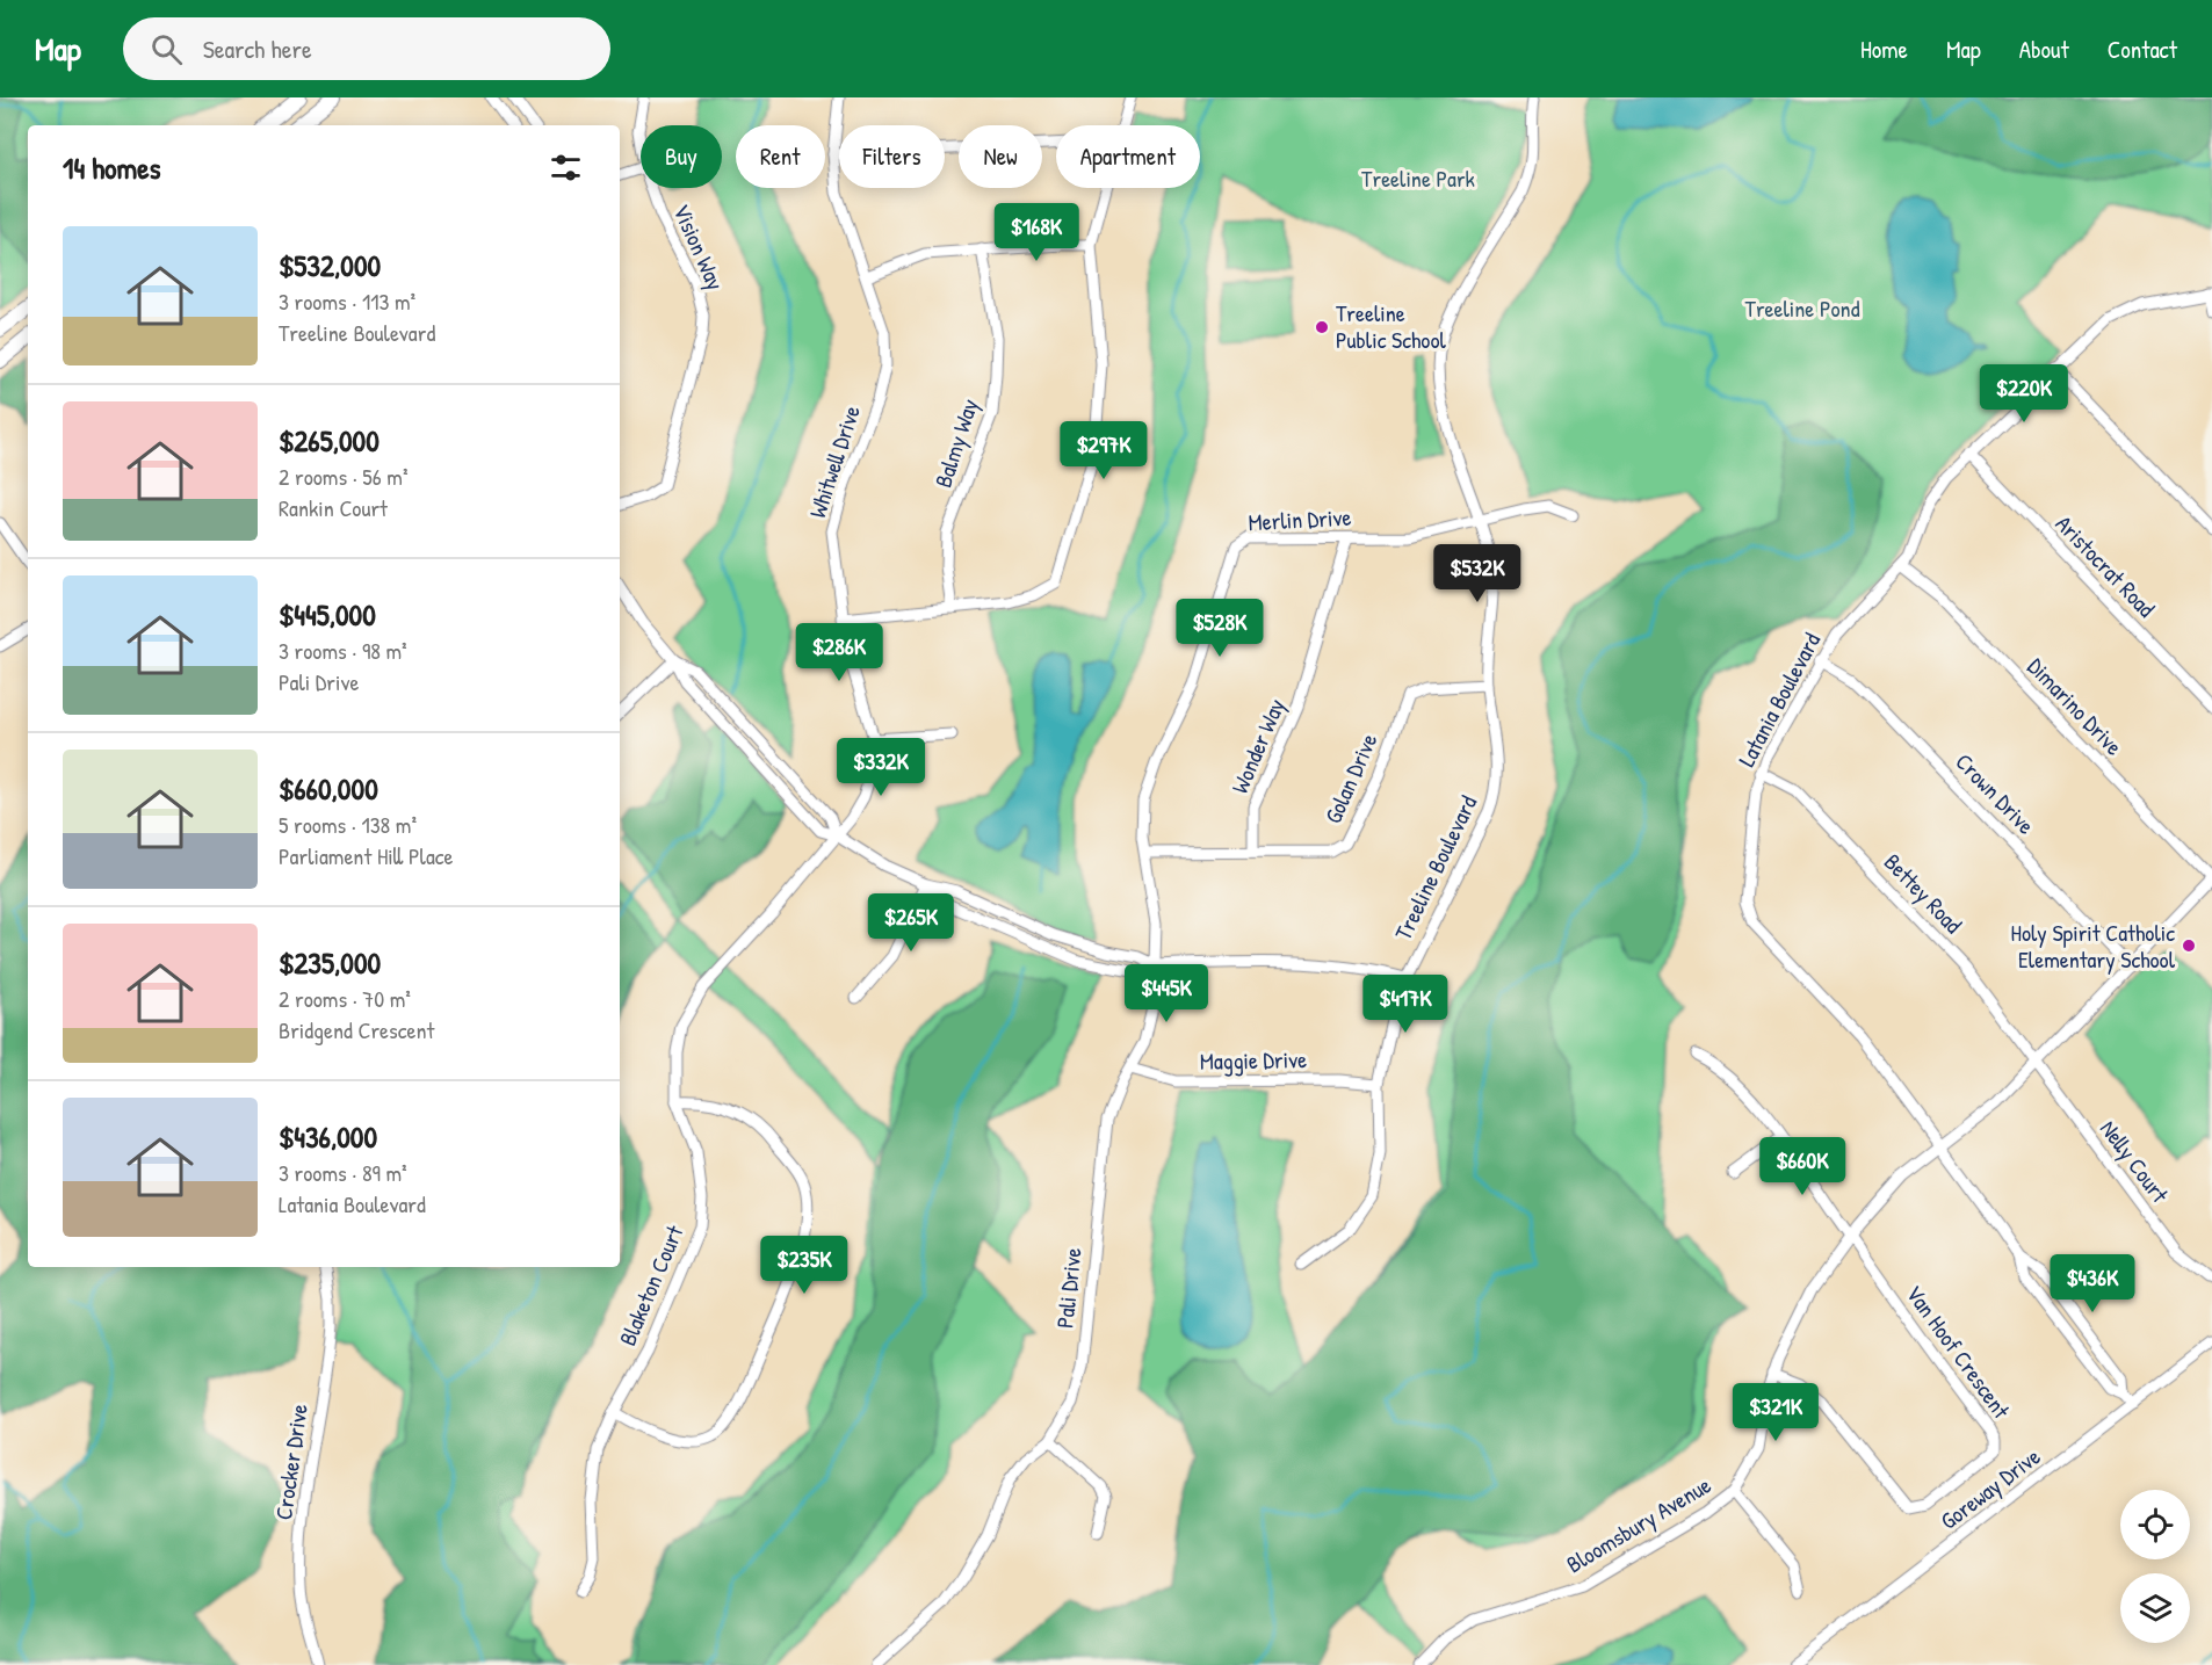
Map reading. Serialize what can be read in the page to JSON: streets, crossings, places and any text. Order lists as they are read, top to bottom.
{
  "streets": {
    "street": [
      "Vision Way",
      "Balmy Way",
      "Whitwell Drive",
      "Merlin Drive",
      "Aristocrat Road",
      "Latania Boulevard",
      "Dimarino Drive",
      "Wonder Way",
      "Golan Drive",
      "Crown Drive",
      "Treeline Boulevard",
      "Bettey Road",
      "Maggie Drive",
      "Nelly Court",
      "Blaketon Court",
      "Pali Drive",
      "Van Hoof Crescent",
      "Crocker Drive",
      "Goreway Drive",
      "Bloomsbury Avenue"
    ]
  },
  "crossings": [
    ["Whitwell Drive", "Blaketon Court"],
    ["Merlin Drive", "Wonder Way"],
    ["Merlin Drive", "Golan Drive"],
    ["Merlin Drive", "Treeline Boulevard"],
    ["Merlin Drive", "Pali Drive"],
    ["Aristocrat Road", "Latania Boulevard"],
    ["Latania Boulevard", "Dimarino Drive"],
    ["Latania Boulevard", "Crown Drive"],
    ["Latania Boulevard", "Bettey Road"],
    ["Latania Boulevard", "Goreway Drive"],
    ["Latania Boulevard", "Bloomsbury Avenue"],
    ["Dimarino Drive", "Bloomsbury Avenue"],
    ["Wonder Way", "Golan Drive"],
    ["Golan Drive", "Treeline Boulevard"],
    ["Golan Drive", "Pali Drive"],
    ["Crown Drive", "Bloomsbury Avenue"],
    ["Treeline Boulevard", "Maggie Drive"],
    ["Bettey Road", "Nelly Court"],
    ["Bettey Road", "Bloomsbury Avenue"],
    ["Maggie Drive", "Pali Drive"],
    ["Nelly Court", "Bloomsbury Avenue"],
    ["Van Hoof Crescent", "Bloomsbury Avenue"]
  ],
  "parks": ["Treeline Park", "Treeline Pond"],
  "places": ["Treeline Public School", "Holy Spirit Catholic Elementary School"],
  "page": {
    "header": "Map",
    "search": "Search here",
    "nav": [
      "Home",
      "Map",
      "About",
      "Contact"
    ],
    "chip": [
      "Buy",
      "Rent",
      "Filters",
      "New",
      "Apartment"
    ],
    "heading": "14 homes",
    "price": [
      "$168K",
      "$220K",
      "$297K",
      "$532K",
      "$528K",
      "$286K",
      "$332K",
      "$265K",
      "$445K",
      "$417K",
      "$660K",
      "$235K",
      "$436K",
      "$321K"
    ],
    "list": [
      {
        "name": "$532,000",
        "note": "3 rooms · 113 m² · Treeline Boulevard"
      },
      {
        "name": "$265,000",
        "note": "2 rooms · 56 m² · Rankin Court"
      },
      {
        "name": "$445,000",
        "note": "3 rooms · 98 m² · Pali Drive"
      },
      {
        "name": "$660,000",
        "note": "5 rooms · 138 m² · Parliament Hill Place"
      },
      {
        "name": "$235,000",
        "note": "2 rooms · 70 m² · Bridgend Crescent"
      },
      {
        "name": "$436,000",
        "note": "3 rooms · 89 m² · Latania Boulevard"
      }
    ]
  }
}
